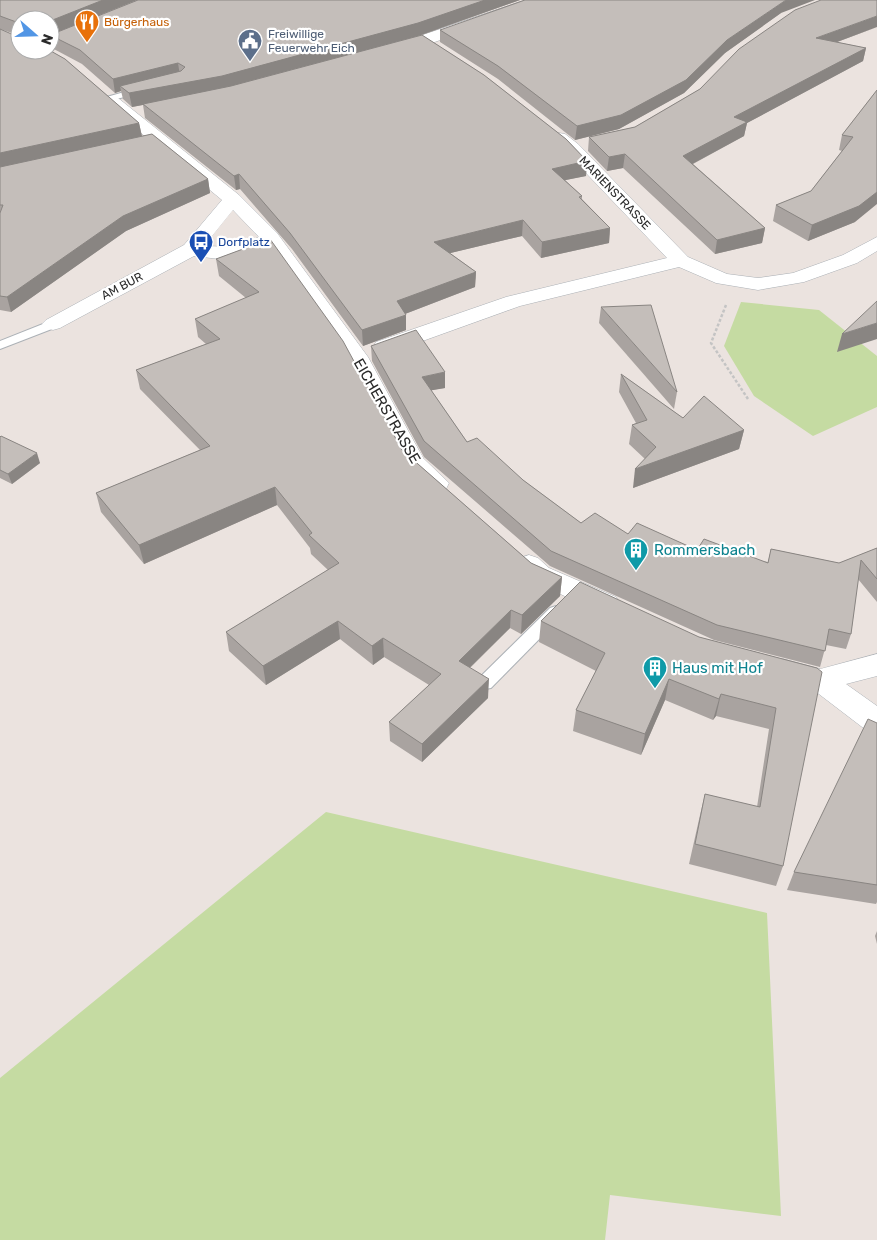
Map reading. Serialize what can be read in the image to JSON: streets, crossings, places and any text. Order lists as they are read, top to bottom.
{
  "streets": {
    "street": ["MARIENSTRASSE", "AM BUR", "EICHERSTRASSE"]
  },
  "crossings": [
    ["AM BUR", "EICHERSTRASSE"]
  ],
  "places": {
    "restaurant": ["Bürgerhaus"],
    "public building": ["Freiwillige Feuerwehr Eich"],
    "bus stop": ["Dorfplatz"],
    "building": ["Rommersbach", "Haus mit Hof"]
  },
  "north": "right"
}
